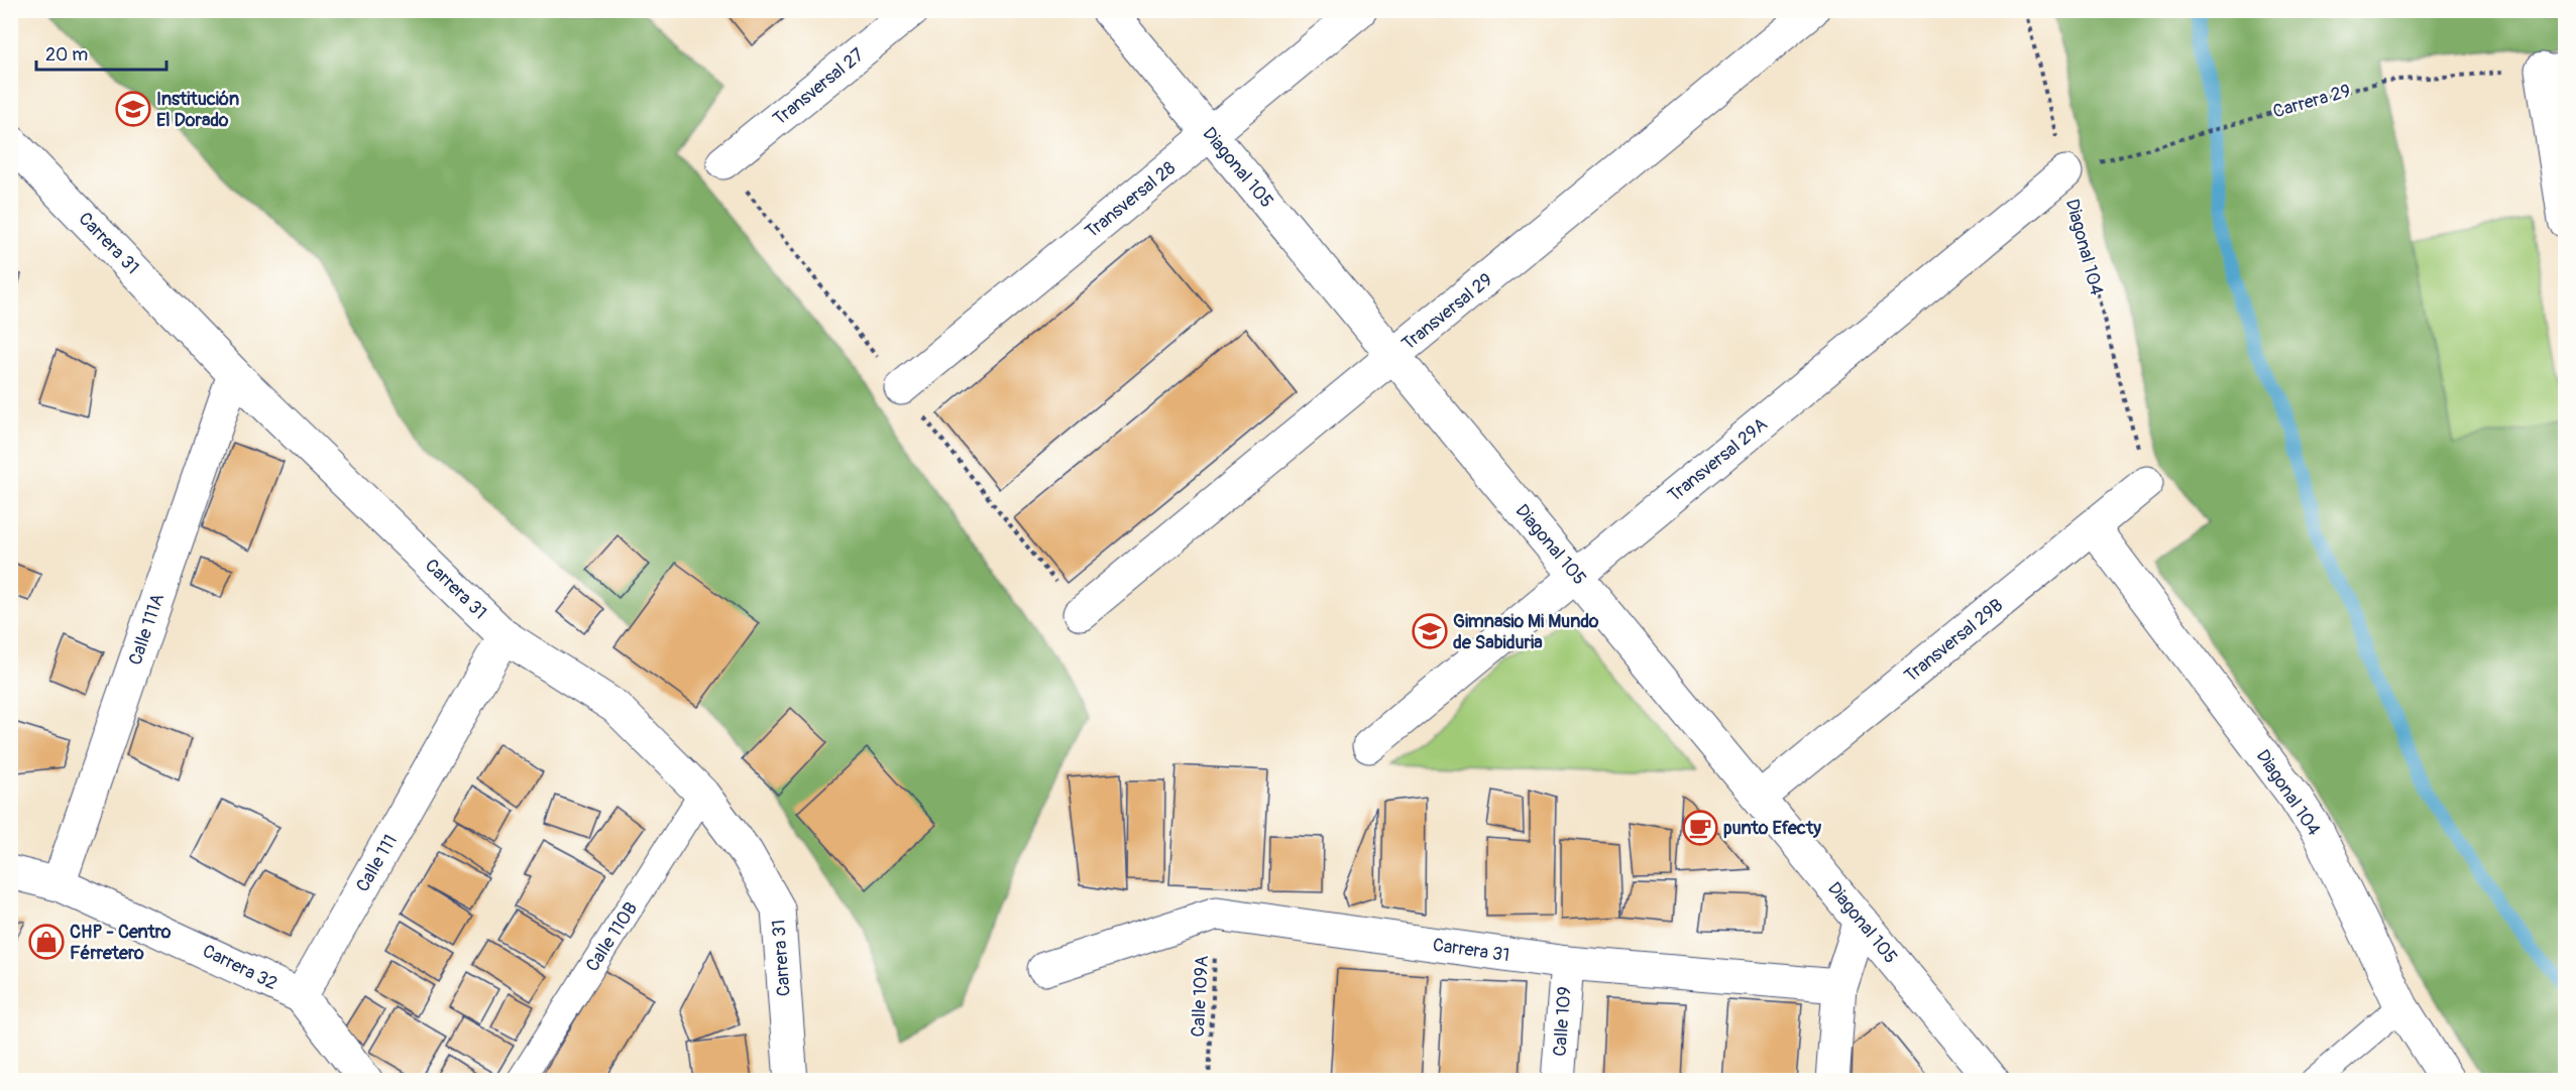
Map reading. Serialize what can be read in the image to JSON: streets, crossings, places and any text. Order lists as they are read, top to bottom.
{
  "streets": {
    "street": [
      "Transversal 27",
      "Diagonal 105",
      "Transversal 28",
      "Carrera 31",
      "Diagonal 104",
      "Transversal 29",
      "Transversal 29A",
      "Calle 111A",
      "Transversal 29B",
      "Calle 111",
      "Carrera 32",
      "Calle 109"
    ],
    "lane": ["Calle 110B"],
    "path": ["Carrera 29", "Calle 109A"]
  },
  "crossings": [
    ["Carrera 29", "Diagonal 104"],
    ["Carrera 29", "Transversal 29A"],
    ["Diagonal 105", "Transversal 28"],
    ["Diagonal 105", "Transversal 29"],
    ["Diagonal 105", "Transversal 29A"],
    ["Diagonal 105", "Transversal 29B"],
    ["Carrera 31", "Calle 111A"],
    ["Carrera 31", "Calle 111"],
    ["Carrera 31", "Calle 110B"],
    ["Carrera 31", "Calle 109A"],
    ["Carrera 31", "Calle 109"],
    ["Diagonal 104", "Transversal 29A"],
    ["Diagonal 104", "Transversal 29B"],
    ["Calle 111A", "Carrera 32"],
    ["Calle 111", "Carrera 32"]
  ],
  "places": {
    "school or university": ["Institución El Dorado", "Gimnasio Mi Mundo de Sabiduria"],
    "cafe": ["punto Efecty"],
    "shop": ["CHP - Centro Férretero"]
  },
  "scale_bar": "20 m"
}
